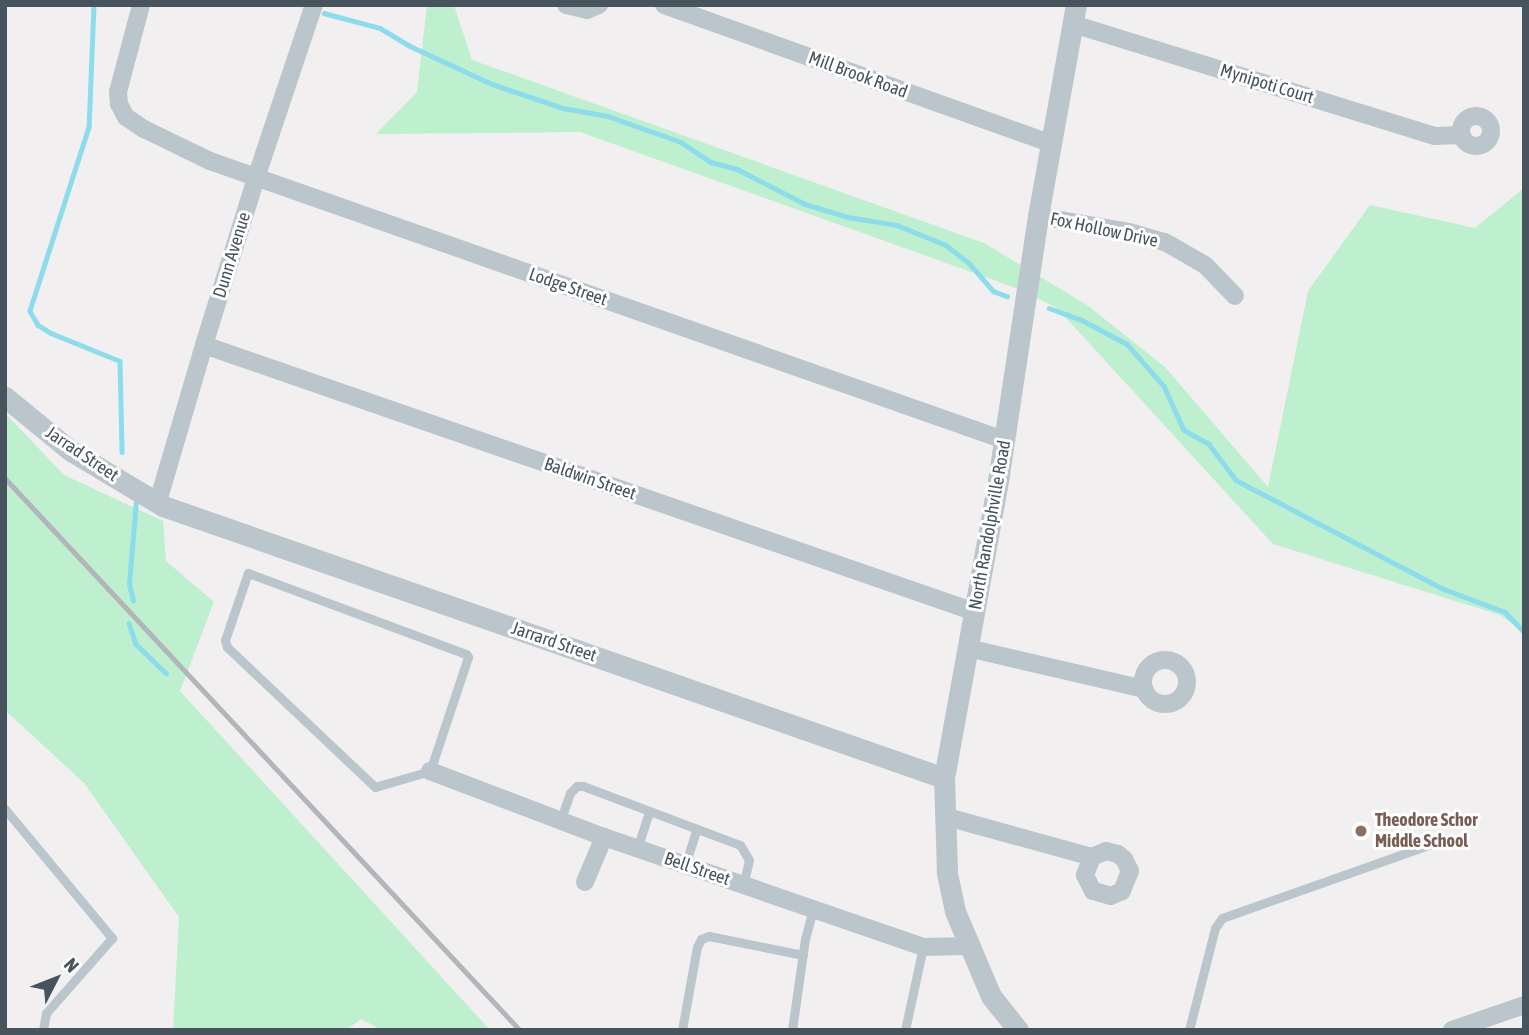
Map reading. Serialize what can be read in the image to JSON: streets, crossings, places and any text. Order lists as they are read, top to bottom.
{
  "streets": {
    "street": [
      "Mill Brook Road",
      "Mynipoti Court",
      "Fox Hollow Drive",
      "Dunn Avenue",
      "Lodge Street",
      "Jarrad Street",
      "Baldwin Street",
      "North Randolphville Road",
      "Jarrard Street",
      "Bell Street"
    ]
  },
  "crossings": [
    ["Mill Brook Road", "North Randolphville Road"],
    ["Mynipoti Court", "North Randolphville Road"],
    ["Fox Hollow Drive", "North Randolphville Road"],
    ["Dunn Avenue", "Lodge Street"],
    ["Dunn Avenue", "Jarrad Street"],
    ["Dunn Avenue", "Baldwin Street"],
    ["Dunn Avenue", "Jarrard Street"],
    ["Lodge Street", "North Randolphville Road"],
    ["Jarrad Street", "Jarrard Street"],
    ["Baldwin Street", "North Randolphville Road"],
    ["North Randolphville Road", "Jarrard Street"],
    ["North Randolphville Road", "Bell Street"]
  ],
  "places": ["Theodore Schor Middle School"],
  "north": "top right"
}
